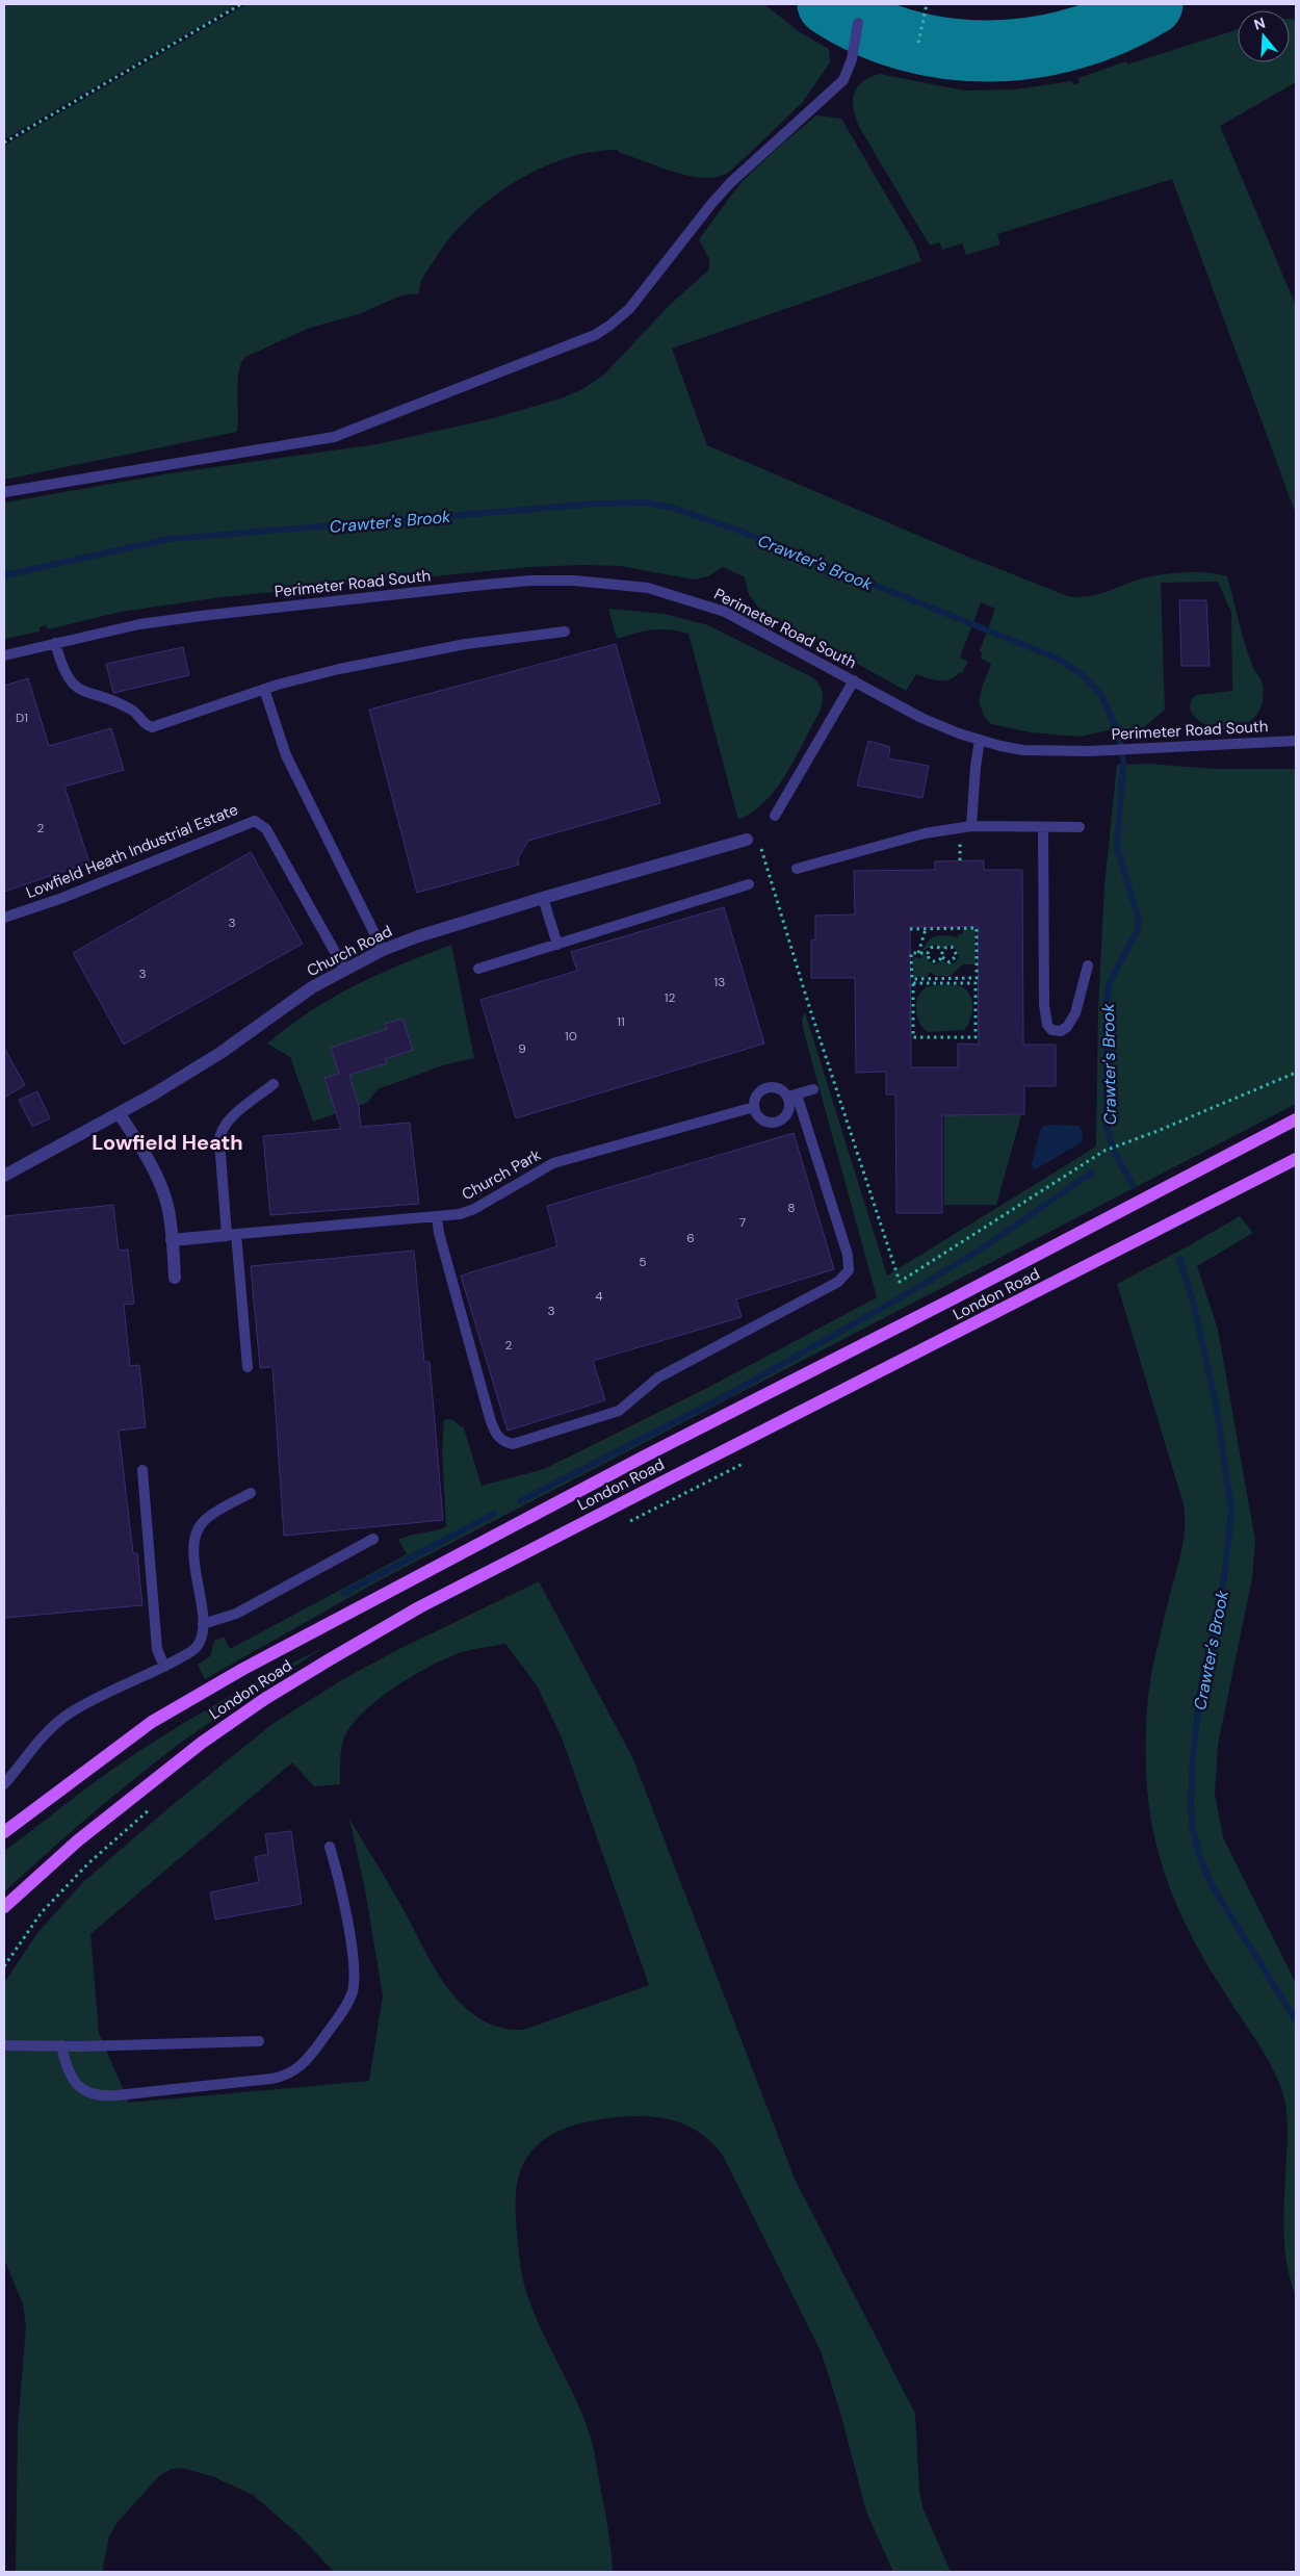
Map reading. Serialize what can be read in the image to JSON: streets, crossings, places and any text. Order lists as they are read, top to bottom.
{
  "streets": {
    "main road": ["London Road"],
    "street": ["Church Road"],
    "lane": ["Perimeter Road South", "Lowfield Heath Industrial Estate", "Church Park"]
  },
  "crossings": [
    ["Lowfield Heath Industrial Estate", "Church Road"]
  ],
  "districts": ["Lowfield Heath"],
  "water": ["Crawter's Brook"],
  "house_numbers": [
    "D1",
    "2",
    "3",
    "3",
    "13",
    "12",
    "11",
    "10",
    "9",
    "8",
    "7",
    "6",
    "5",
    "4",
    "3",
    "2"
  ],
  "north": "top"
}
